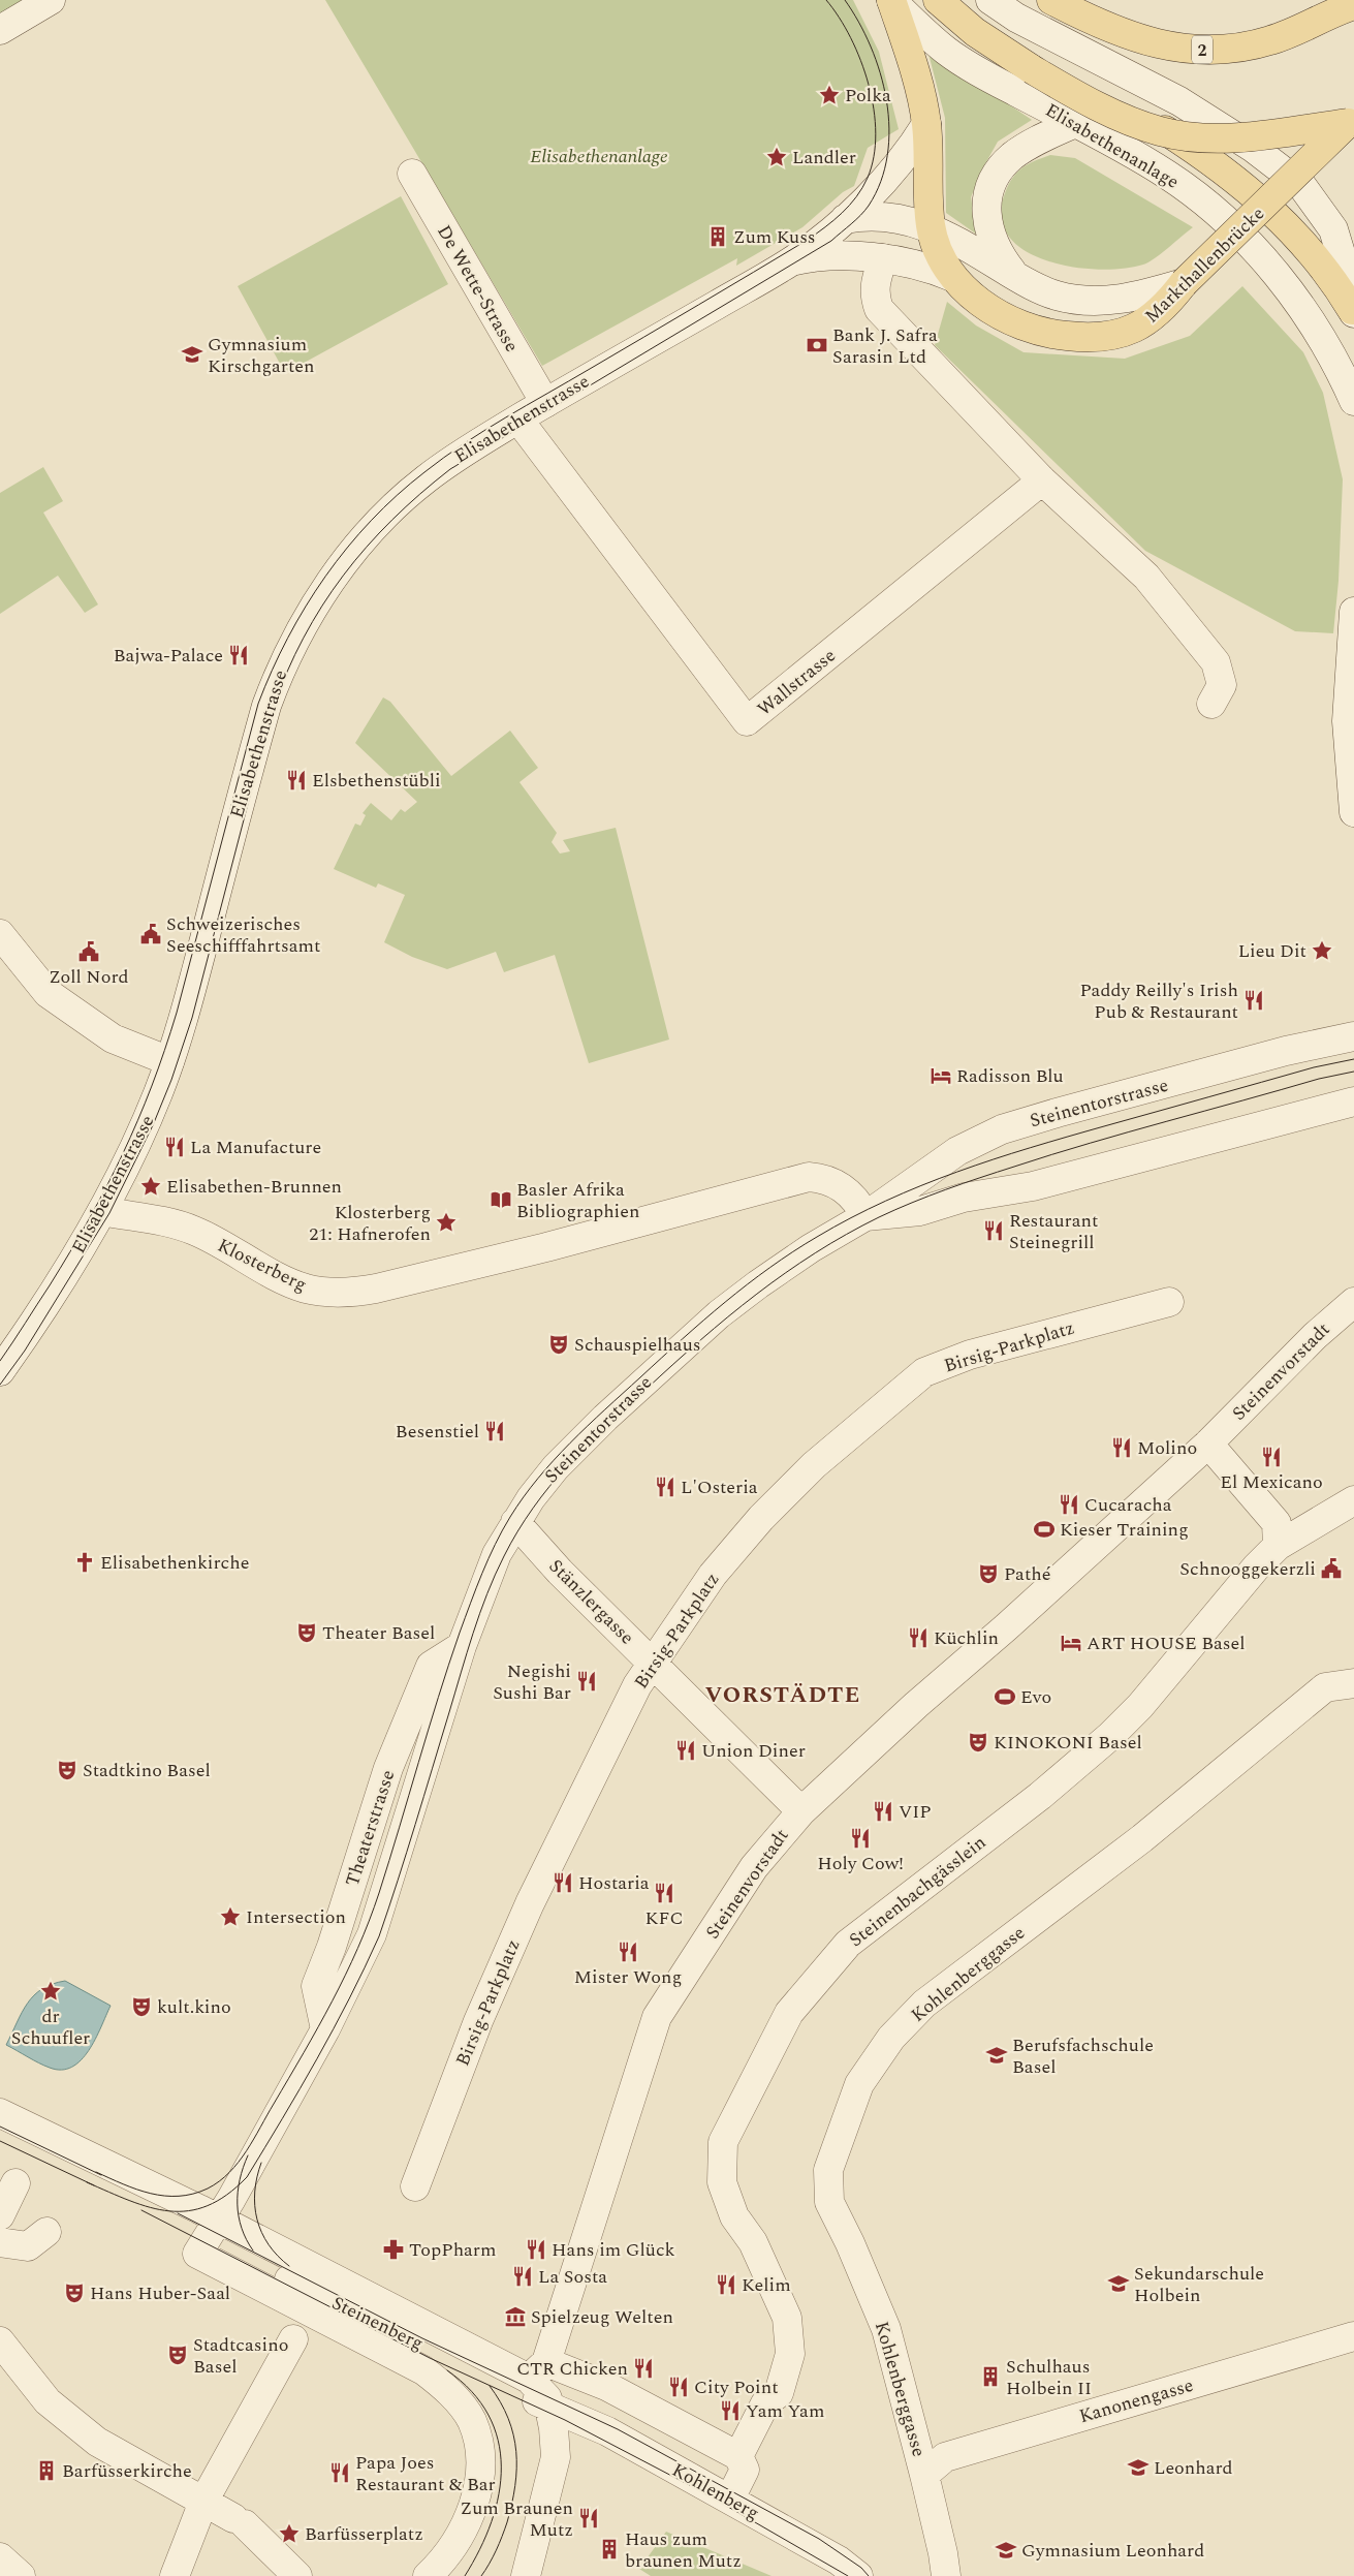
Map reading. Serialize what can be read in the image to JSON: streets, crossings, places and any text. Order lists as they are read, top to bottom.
{
  "streets": {
    "main road": ["2", "Elisabethenanlage", "Markthallenbrücke"],
    "street": [
      "De Wette-Strasse",
      "Elisabethenstrasse",
      "Wallstrasse",
      "Steinentorstrasse",
      "Klosterberg",
      "Birsig-Parkplatz",
      "Steinenvorstadt",
      "Stänzlergasse",
      "Theaterstrasse",
      "Steinenbachgässlein",
      "Kohlenberggasse",
      "Steinenberg",
      "Kanonengasse",
      "Kohlenberg"
    ]
  },
  "crossings": [
    ["Elisabethenanlage", "Markthallenbrücke"],
    ["Markthallenbrücke", "Elisabethenstrasse"],
    ["De Wette-Strasse", "Elisabethenstrasse"],
    ["Elisabethenstrasse", "Wallstrasse"],
    ["Elisabethenstrasse", "Klosterberg"],
    ["Steinentorstrasse", "Klosterberg"],
    ["Steinentorstrasse", "Stänzlergasse"],
    ["Steinentorstrasse", "Theaterstrasse"],
    ["Birsig-Parkplatz", "Stänzlergasse"],
    ["Steinenvorstadt", "Stänzlergasse"],
    ["Steinenvorstadt", "Steinenberg"],
    ["Stänzlergasse", "Theaterstrasse"],
    ["Theaterstrasse", "Steinenberg"],
    ["Kohlenberggasse", "Kanonengasse"],
    ["Steinenberg", "Kohlenberg"]
  ],
  "districts": ["VORSTÄDTE"],
  "parks": ["Elisabethenanlage"],
  "places": {
    "place": [
      "Polka",
      "Landler",
      "Lieu Dit",
      "Elisabethen-Brunnen",
      "Klosterberg 21: Hafnerofen",
      "Intersection",
      "dr Schuufler",
      "Barfüsserplatz"
    ],
    "building": [
      "Zum Kuss",
      "Schulhaus Holbein II",
      "Barfüsserkirche",
      "Haus zum braunen Mutz"
    ],
    "bank": ["Bank J. Safra Sarasin Ltd"],
    "school or university": [
      "Gymnasium Kirschgarten",
      "Berufsfachschule Basel",
      "Sekundarschule Holbein",
      "Leonhard",
      "Gymnasium Leonhard"
    ],
    "restaurant": [
      "Bajwa-Palace",
      "Elsbethenstübli",
      "Paddy Reilly's Irish Pub & Restaurant",
      "La Manufacture",
      "Restaurant Steinegrill",
      "Besenstiel",
      "Molino",
      "El Mexicano",
      "L'Osteria",
      "Cucaracha",
      "Küchlin",
      "Negishi Sushi Bar",
      "Union Diner",
      "VIP",
      "Holy Cow!",
      "Hostaria",
      "KFC",
      "Mister Wong",
      "Hans im Glück",
      "La Sosta",
      "Kelim",
      "CTR Chicken",
      "City Point",
      "Yam Yam",
      "Papa Joes Restaurant & Bar",
      "Zum Braunen Mutz"
    ],
    "public building": ["Schweizerisches Seeschifffahrtsamt", "Zoll Nord", "Schnooggekerzli"],
    "hotel": ["Radisson Blu", "ART HOUSE Basel"],
    "library": ["Basler Afrika Bibliographien"],
    "theatre": [
      "Schauspielhaus",
      "Pathé",
      "Theater Basel",
      "KINOKONI Basel",
      "Stadtkino Basel",
      "kult.kino",
      "Hans Huber-Saal",
      "Stadtcasino Basel"
    ],
    "sports": ["Kieser Training", "Evo"],
    "church": ["Elisabethenkirche"],
    "pharmacy": ["TopPharm"],
    "museum": ["Spielzeug Welten"]
  }
}
